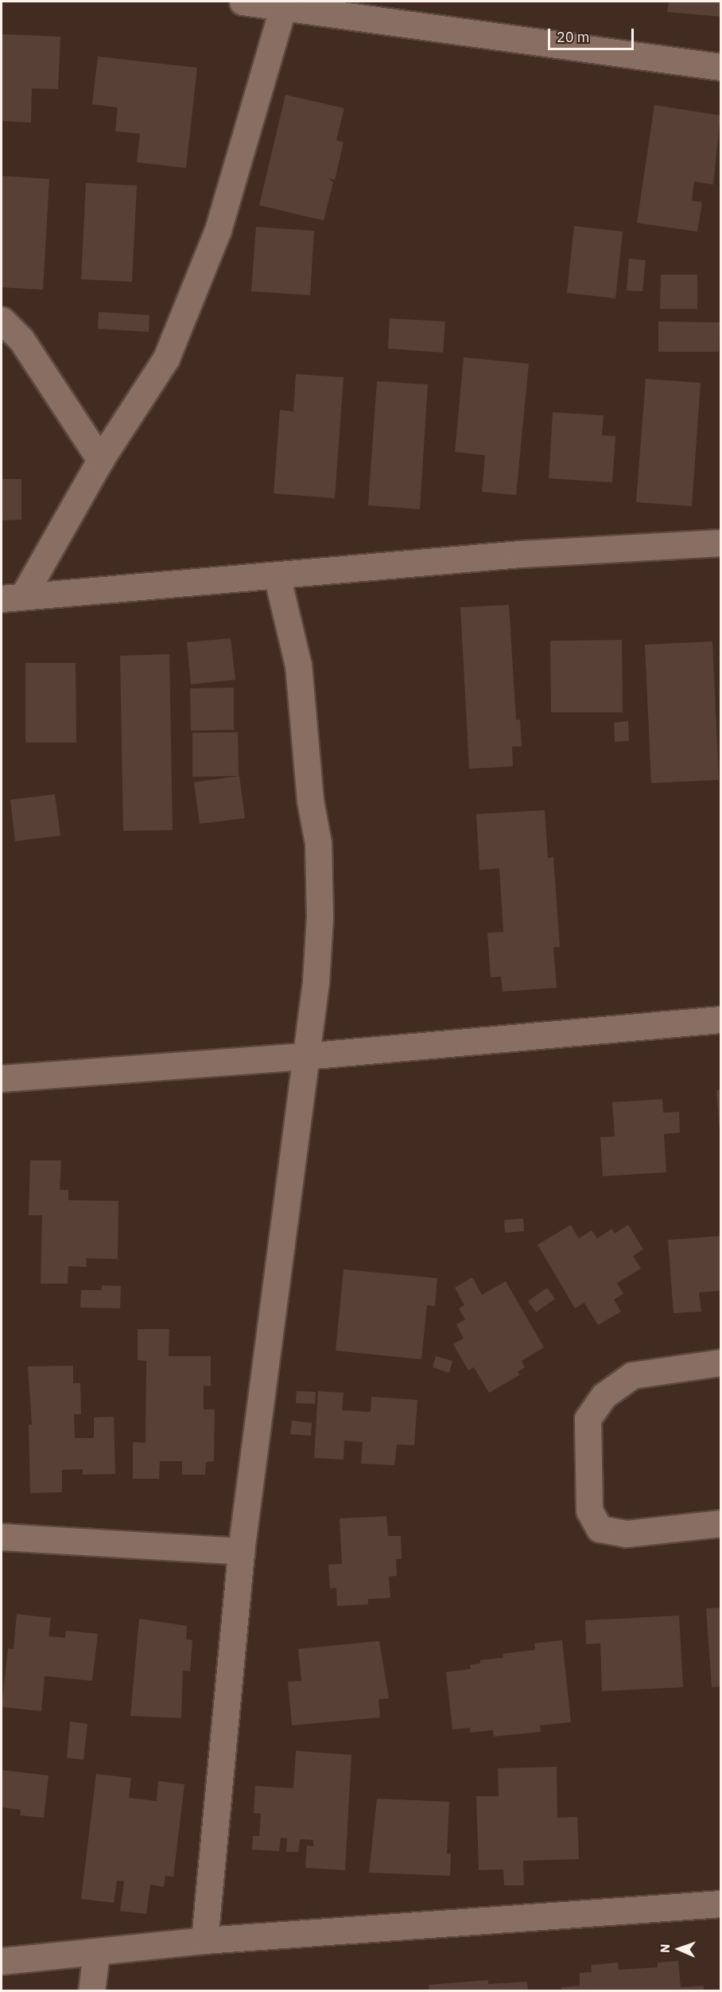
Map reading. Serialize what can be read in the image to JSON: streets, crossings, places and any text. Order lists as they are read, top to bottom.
{
  "scale_bar": "20 m",
  "north": "left"
}
